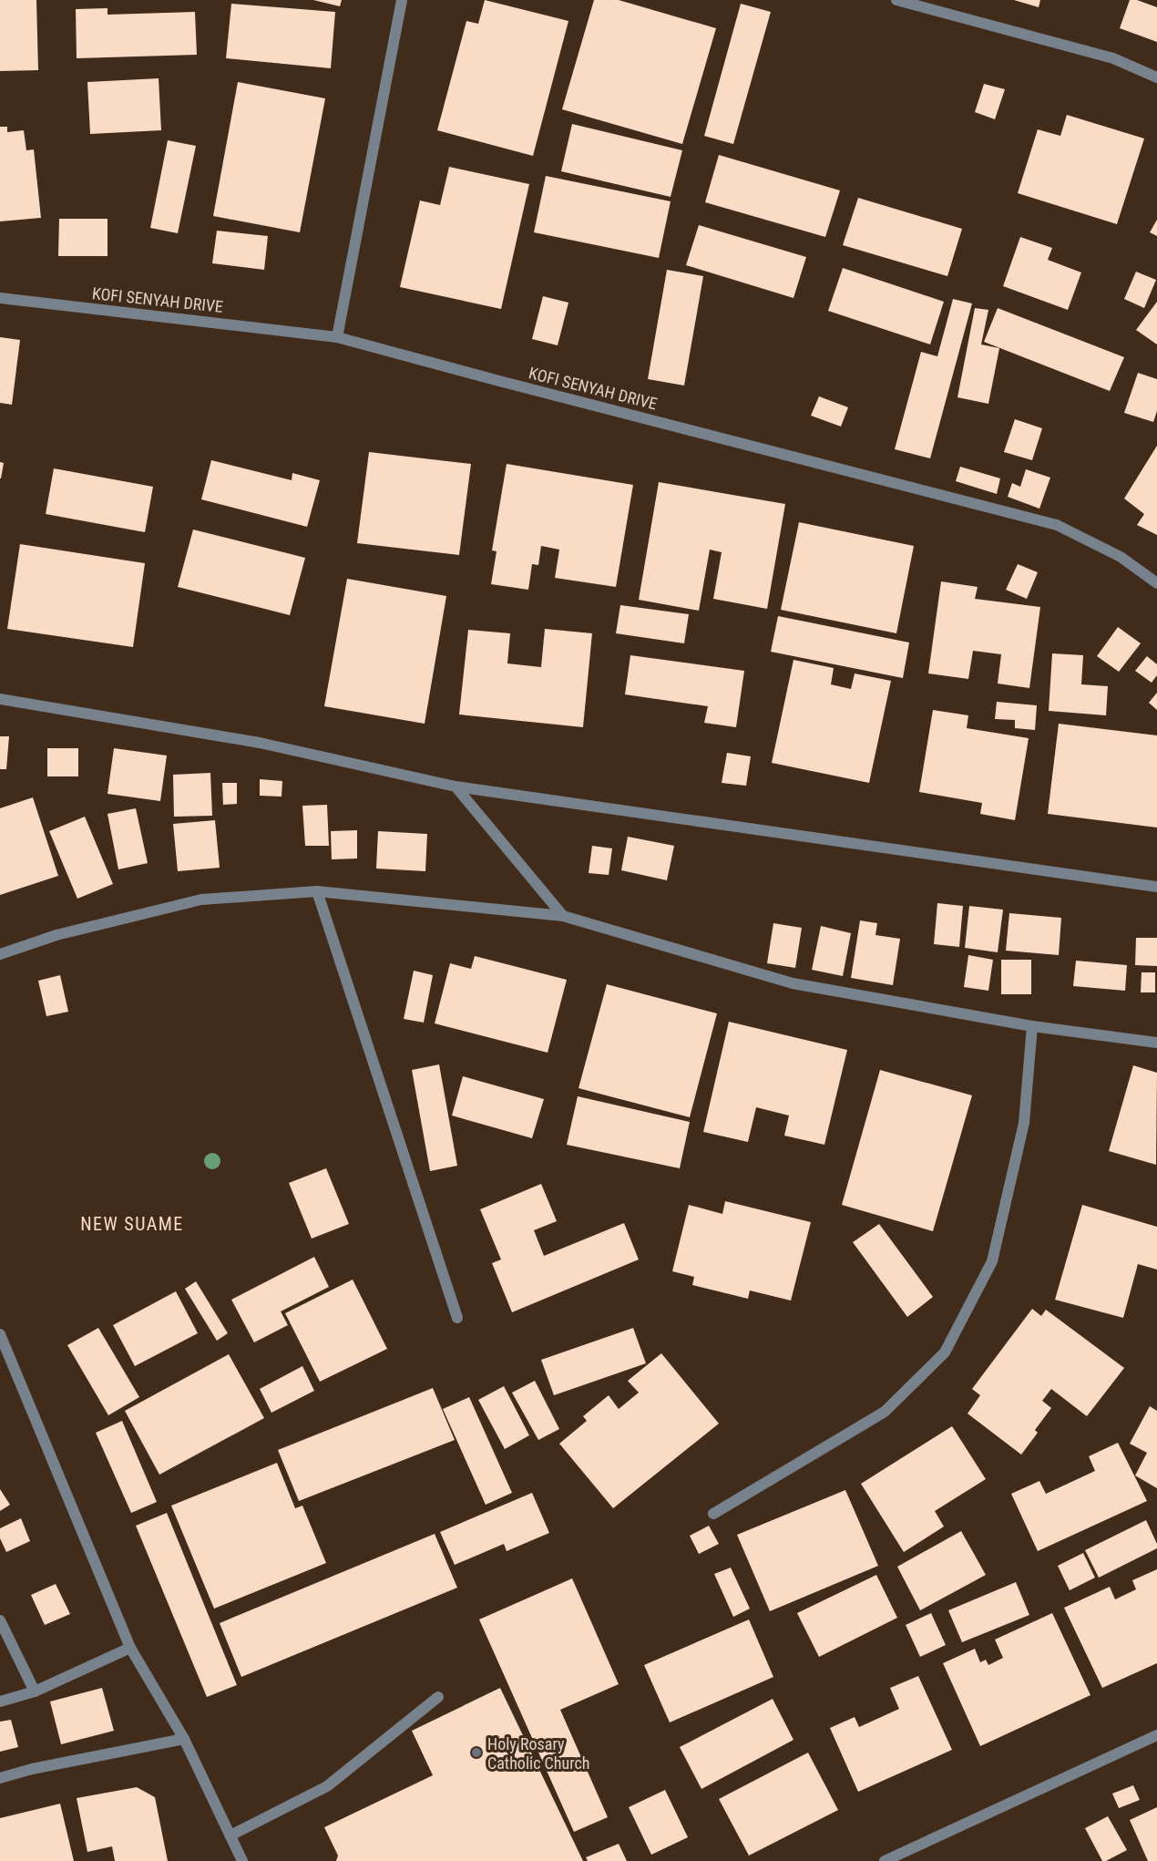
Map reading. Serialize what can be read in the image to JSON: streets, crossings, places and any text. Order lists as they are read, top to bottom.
{
  "streets": {
    "street": ["KOFI SENYAH DRIVE"]
  },
  "districts": ["NEW SUAME"],
  "places": ["Holy Rosary Catholic Church"]
}
